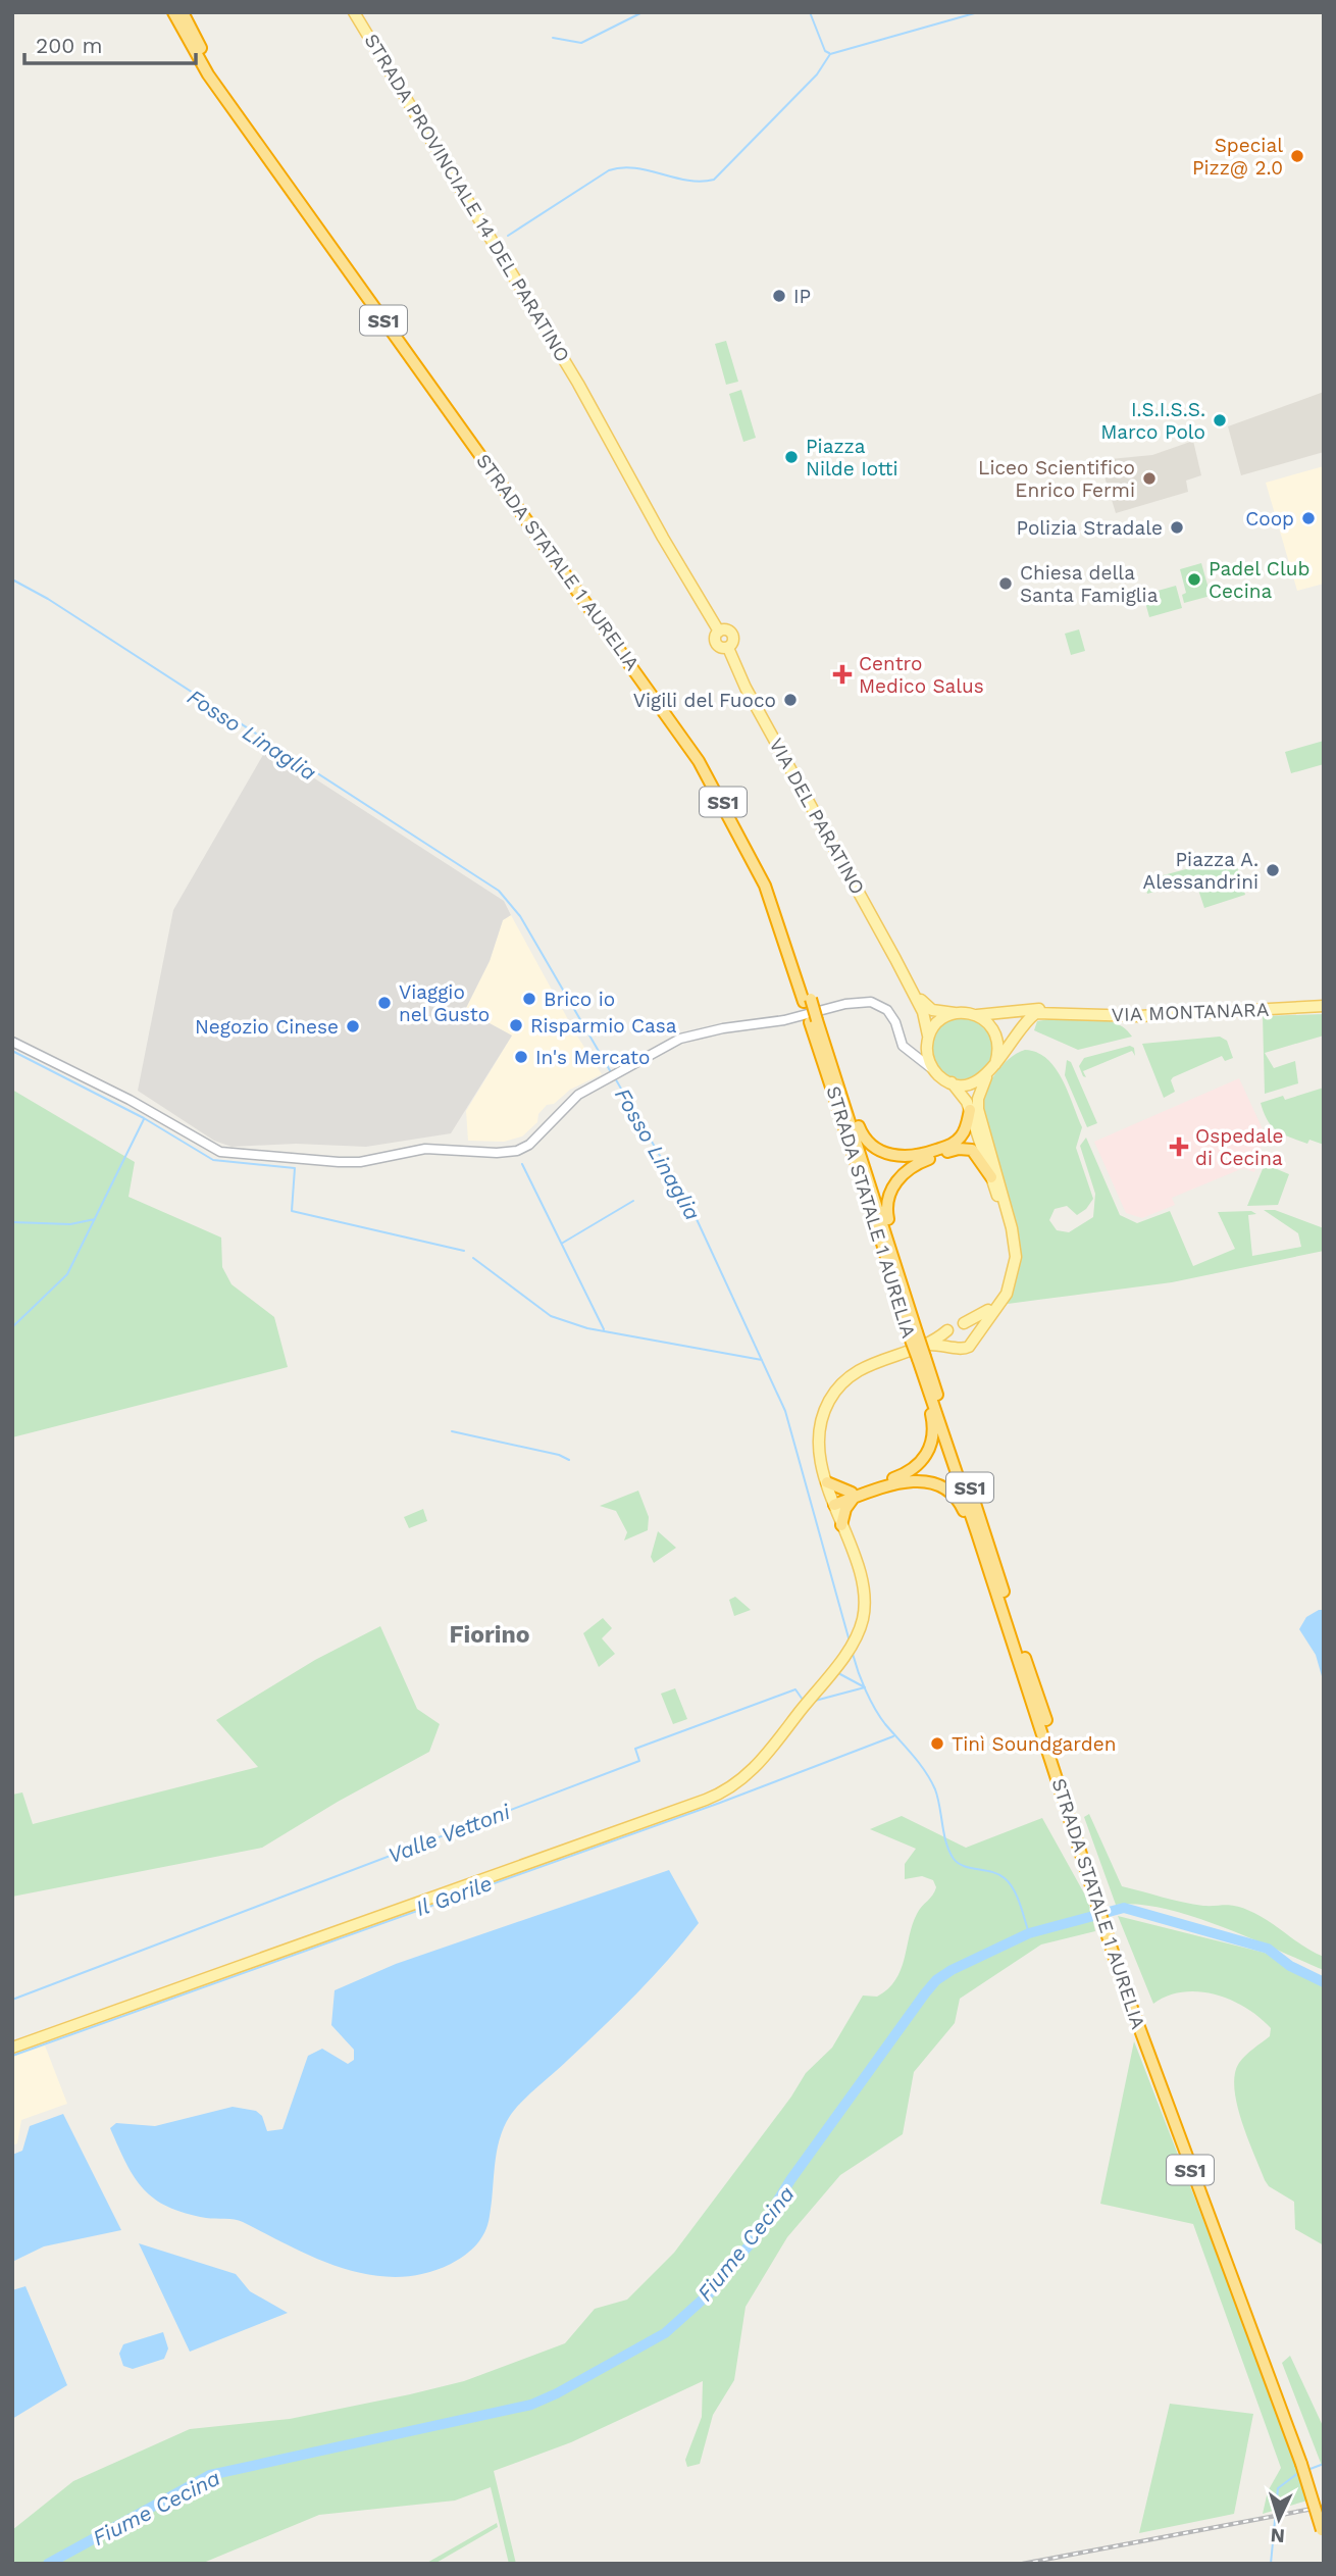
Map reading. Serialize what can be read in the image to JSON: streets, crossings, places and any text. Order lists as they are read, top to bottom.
{
  "streets": {
    "highway": ["SS1", "STRADA STATALE 1 AURELIA"],
    "main road": ["STRADA PROVINCIALE 14 DEL PARATINO", "VIA DEL PARATINO", "VIA MONTANARA"]
  },
  "crossings": [
    ["STRADA PROVINCIALE 14 DEL PARATINO", "VIA DEL PARATINO"],
    ["VIA DEL PARATINO", "VIA MONTANARA"]
  ],
  "districts": ["Fiorino"],
  "water": [
    "Fosso Linaglia",
    "Valle Vettoni",
    "Il Gorile",
    "Fiume Cecina"
  ],
  "places": {
    "other": [
      "Special Pizz@ 2.0",
      "IP",
      "I.S.I.S.S. Marco Polo",
      "Piazza Nilde Iotti",
      "Liceo Scientifico Enrico Fermi",
      "Coop",
      "Polizia Stradale",
      "Padel Club Cecina",
      "Chiesa della Santa Famiglia",
      "Vigili del Fuoco",
      "Piazza A. Alessandrini",
      "Brico io",
      "Viaggio nel Gusto",
      "Risparmio Casa",
      "Negozio Cinese",
      "In's Mercato",
      "Tinì Soundgarden"
    ],
    "health": ["Centro Medico Salus", "Ospedale di Cecina"]
  },
  "scale_bar": "200 m",
  "north": "bottom"
}
